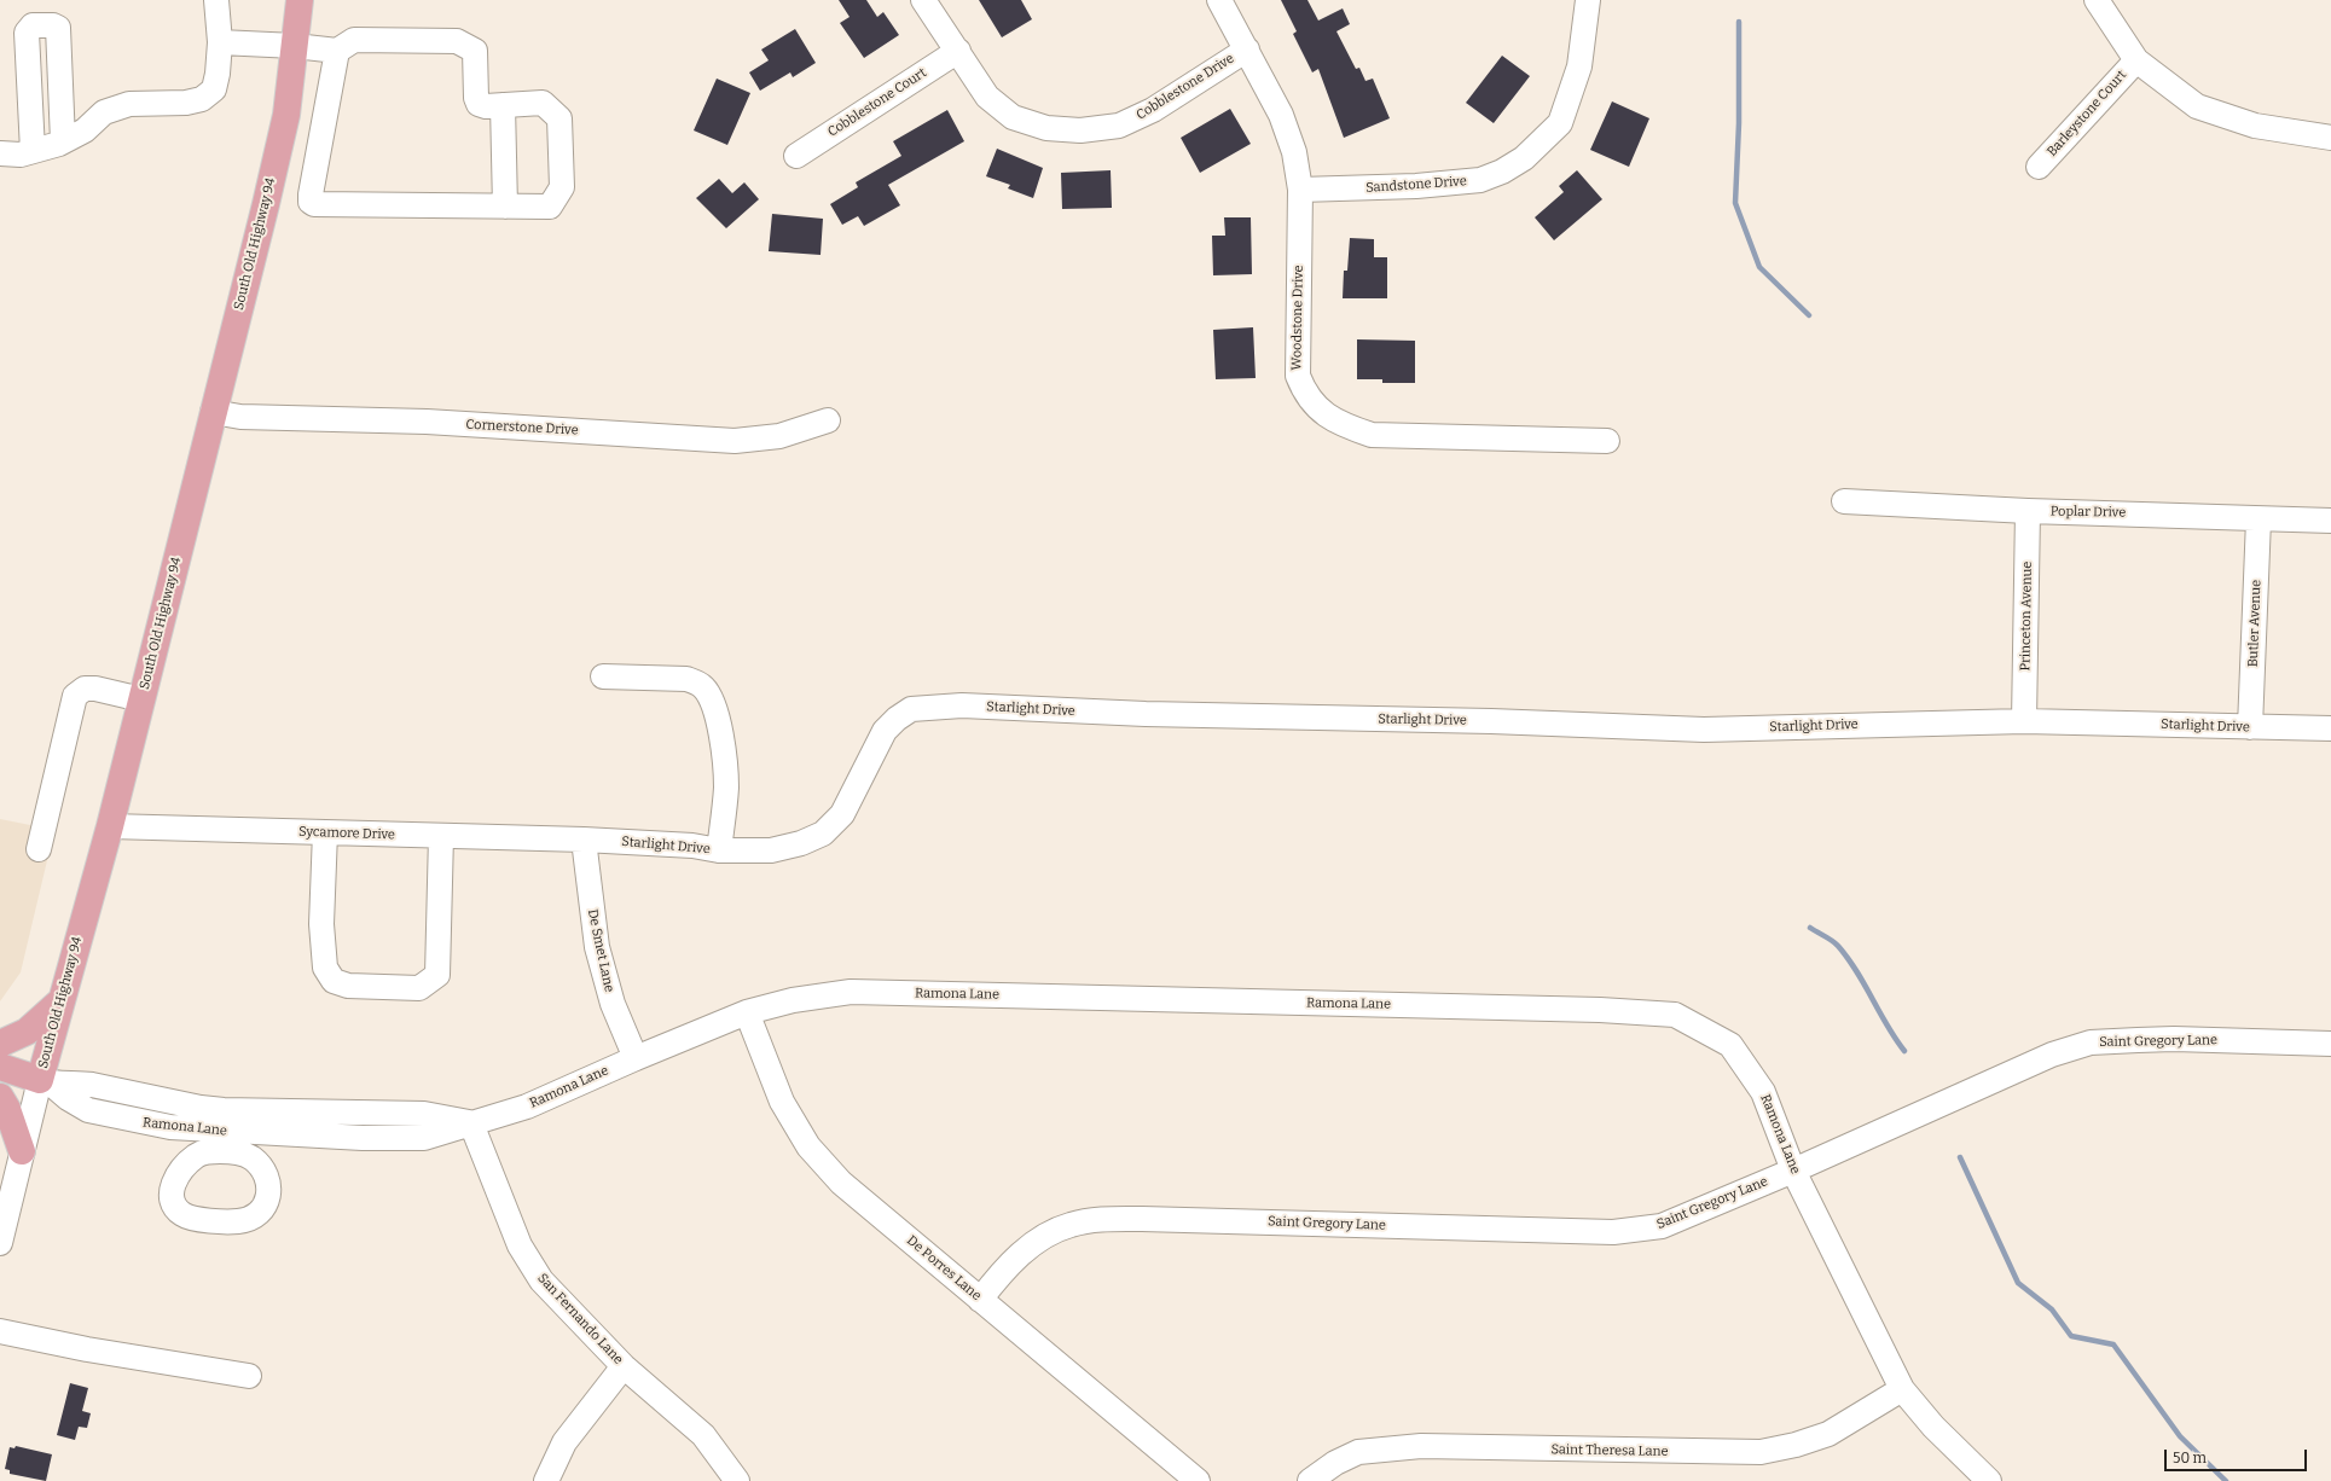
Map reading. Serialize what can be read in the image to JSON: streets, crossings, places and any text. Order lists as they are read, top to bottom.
{
  "streets": {
    "main road": ["South Old Highway 94"],
    "street": [
      "Cobblestone Drive",
      "Cobblestone Court",
      "Barleystone Court",
      "Sandstone Drive",
      "Woodstone Drive",
      "Cornerstone Drive",
      "Poplar Drive",
      "Princeton Avenue",
      "Butler Avenue",
      "Starlight Drive",
      "Sycamore Drive",
      "De Smet Lane",
      "Ramona Lane",
      "Saint Gregory Lane",
      "De Porres Lane",
      "San Fernando Lane",
      "Saint Theresa Lane"
    ]
  },
  "crossings": [
    ["Cobblestone Drive", "Cobblestone Court"],
    ["Cobblestone Drive", "Woodstone Drive"],
    ["Sandstone Drive", "Woodstone Drive"],
    ["South Old Highway 94", "Cornerstone Drive"],
    ["South Old Highway 94", "Sycamore Drive"],
    ["South Old Highway 94", "Ramona Lane"],
    ["Poplar Drive", "Princeton Avenue"],
    ["Poplar Drive", "Butler Avenue"],
    ["Princeton Avenue", "Starlight Drive"],
    ["Butler Avenue", "Starlight Drive"],
    ["Starlight Drive", "Sycamore Drive"],
    ["Starlight Drive", "De Smet Lane"],
    ["Sycamore Drive", "De Smet Lane"],
    ["De Smet Lane", "Ramona Lane"],
    ["Ramona Lane", "Saint Gregory Lane"],
    ["Ramona Lane", "De Porres Lane"],
    ["Ramona Lane", "San Fernando Lane"],
    ["Ramona Lane", "Saint Theresa Lane"],
    ["Saint Gregory Lane", "De Porres Lane"]
  ],
  "scale_bar": "50 m"
}
